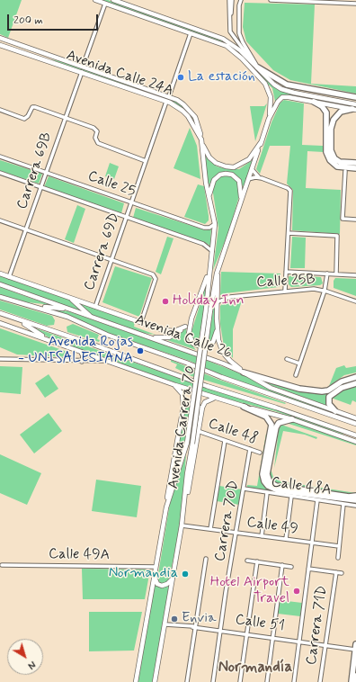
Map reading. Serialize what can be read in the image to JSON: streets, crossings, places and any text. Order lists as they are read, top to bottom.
{
  "streets": {
    "main road": ["Avenida Calle 24A", "Avenida Calle 26", "Avenida Carrera 70"],
    "street": [
      "Carrera 69B",
      "Calle 25",
      "Carrera 69D",
      "Calle 25B",
      "Calle 48",
      "Calle 48A",
      "Carrera 70D",
      "Calle 49",
      "Calle 49A",
      "Calle 51",
      "Carrera 71D"
    ]
  },
  "crossings": [
    ["Avenida Calle 24A", "Carrera 69B"],
    ["Avenida Calle 24A", "Carrera 69D"],
    ["Avenida Calle 24A", "Avenida Carrera 70"],
    ["Carrera 69B", "Calle 25"],
    ["Calle 25", "Carrera 69D"],
    ["Calle 25", "Avenida Carrera 70"],
    ["Avenida Carrera 70", "Calle 49"],
    ["Avenida Carrera 70", "Calle 49A"],
    ["Avenida Carrera 70", "Calle 51"],
    ["Calle 48", "Carrera 70D"],
    ["Calle 48A", "Carrera 70D"],
    ["Carrera 70D", "Calle 49"],
    ["Carrera 70D", "Calle 51"],
    ["Calle 51", "Carrera 71D"]
  ],
  "districts": ["Normandía"],
  "places": [
    "La estación",
    "Holiday Inn",
    "Avenida Rojas - UNISALESIANA",
    "Normandia",
    "Hotel Airport Travel",
    "Envia"
  ],
  "scale_bar": "200 m",
  "north": "bottom right"
}
